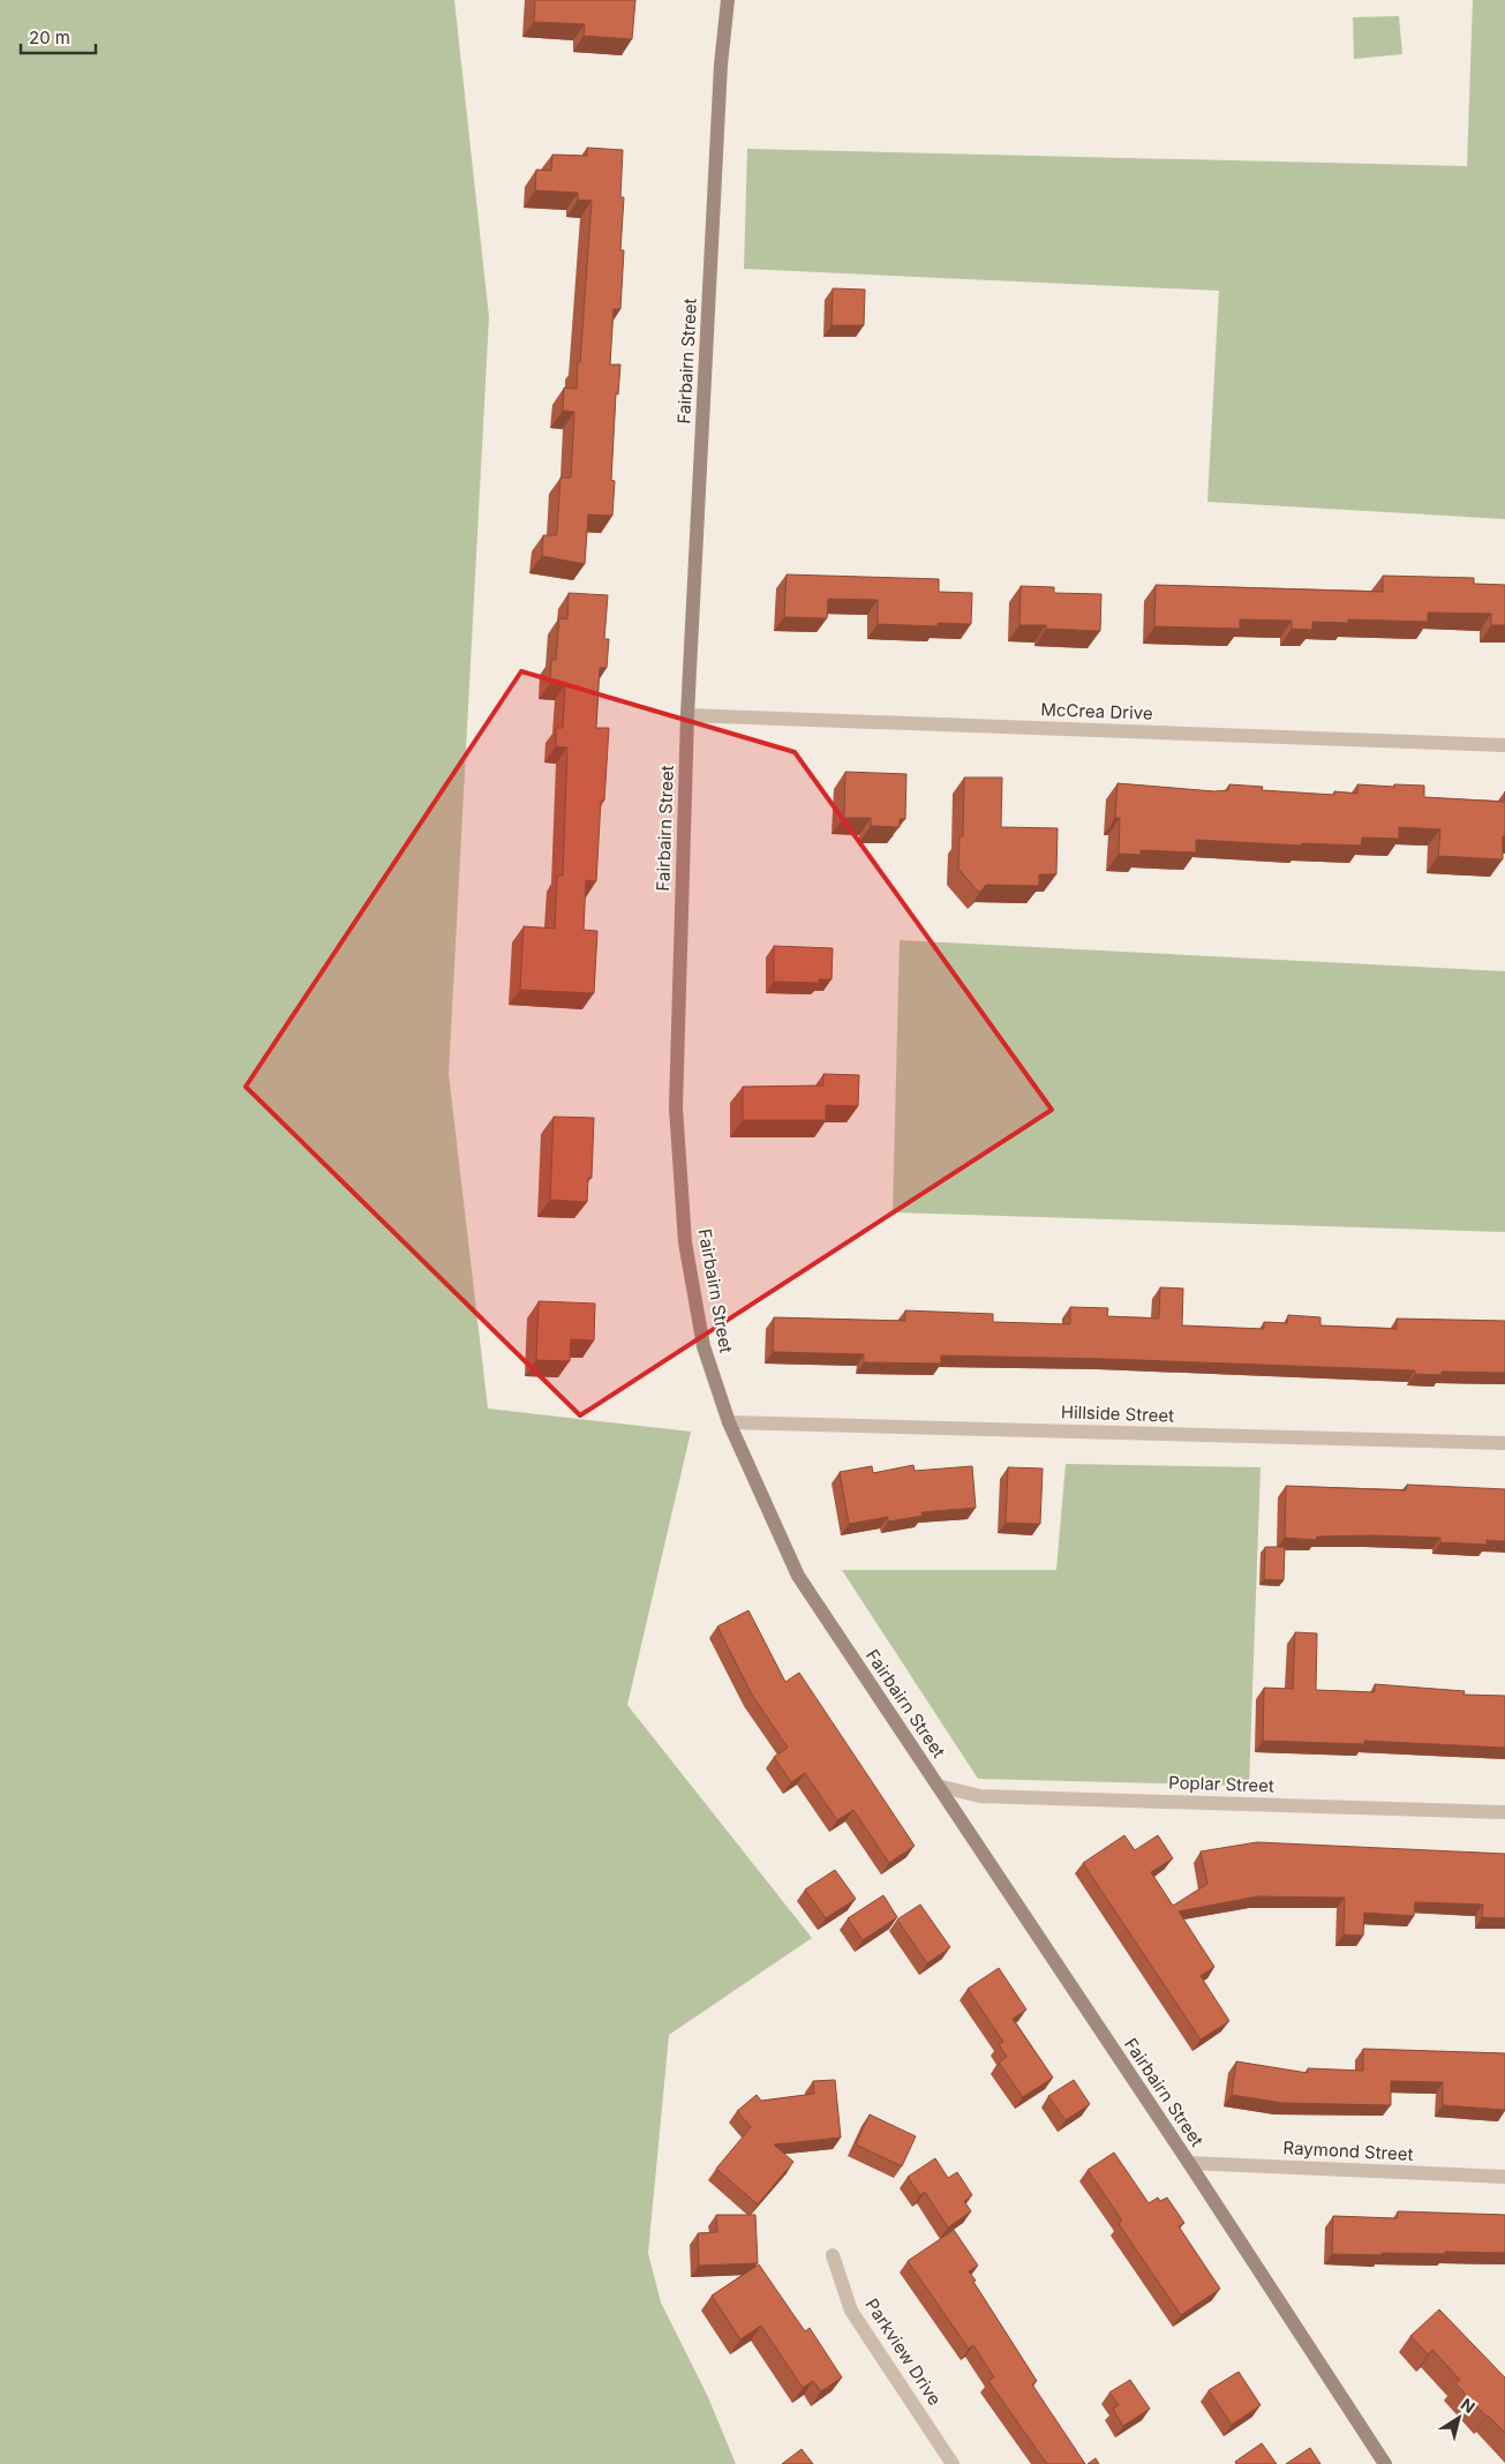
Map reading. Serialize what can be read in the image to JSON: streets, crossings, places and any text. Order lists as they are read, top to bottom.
{
  "streets": {
    "main road": ["Fairbairn Street"],
    "street": [
      "McCrea Drive",
      "Hillside Street",
      "Poplar Street",
      "Raymond Street",
      "Parkview Drive"
    ]
  },
  "crossings": [
    ["Fairbairn Street", "McCrea Drive"],
    ["Fairbairn Street", "Hillside Street"],
    ["Fairbairn Street", "Poplar Street"],
    ["Fairbairn Street", "Raymond Street"]
  ],
  "scale_bar": "20 m",
  "north": "top right"
}
